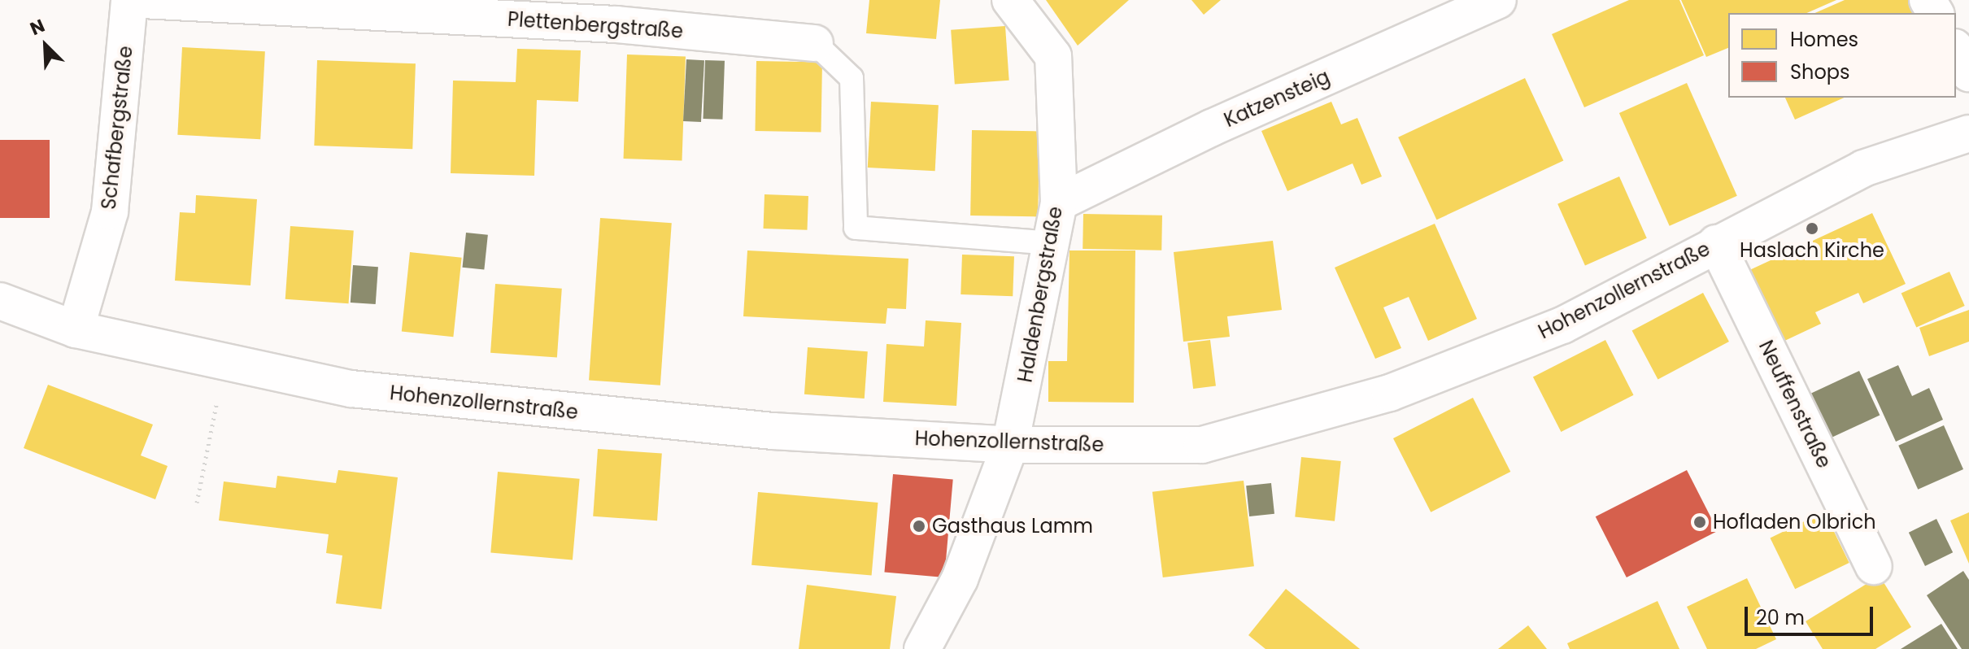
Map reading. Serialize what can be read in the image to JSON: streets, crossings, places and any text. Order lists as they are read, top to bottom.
{
  "streets": {
    "street": [
      "Plettenbergstraße",
      "Katzensteig",
      "Schafbergstraße",
      "Hohenzollernstraße",
      "Haldenbergstraße",
      "Neuffenstraße"
    ]
  },
  "crossings": [
    ["Katzensteig", "Haldenbergstraße"],
    ["Schafbergstraße", "Hohenzollernstraße"],
    ["Hohenzollernstraße", "Haldenbergstraße"],
    ["Hohenzollernstraße", "Neuffenstraße"]
  ],
  "places": ["Haslach Kirche", "Hofladen Olbrich", "Gasthaus Lamm"],
  "legend": ["Homes", "Shops"],
  "scale_bar": "20 m",
  "north": "top left"
}
